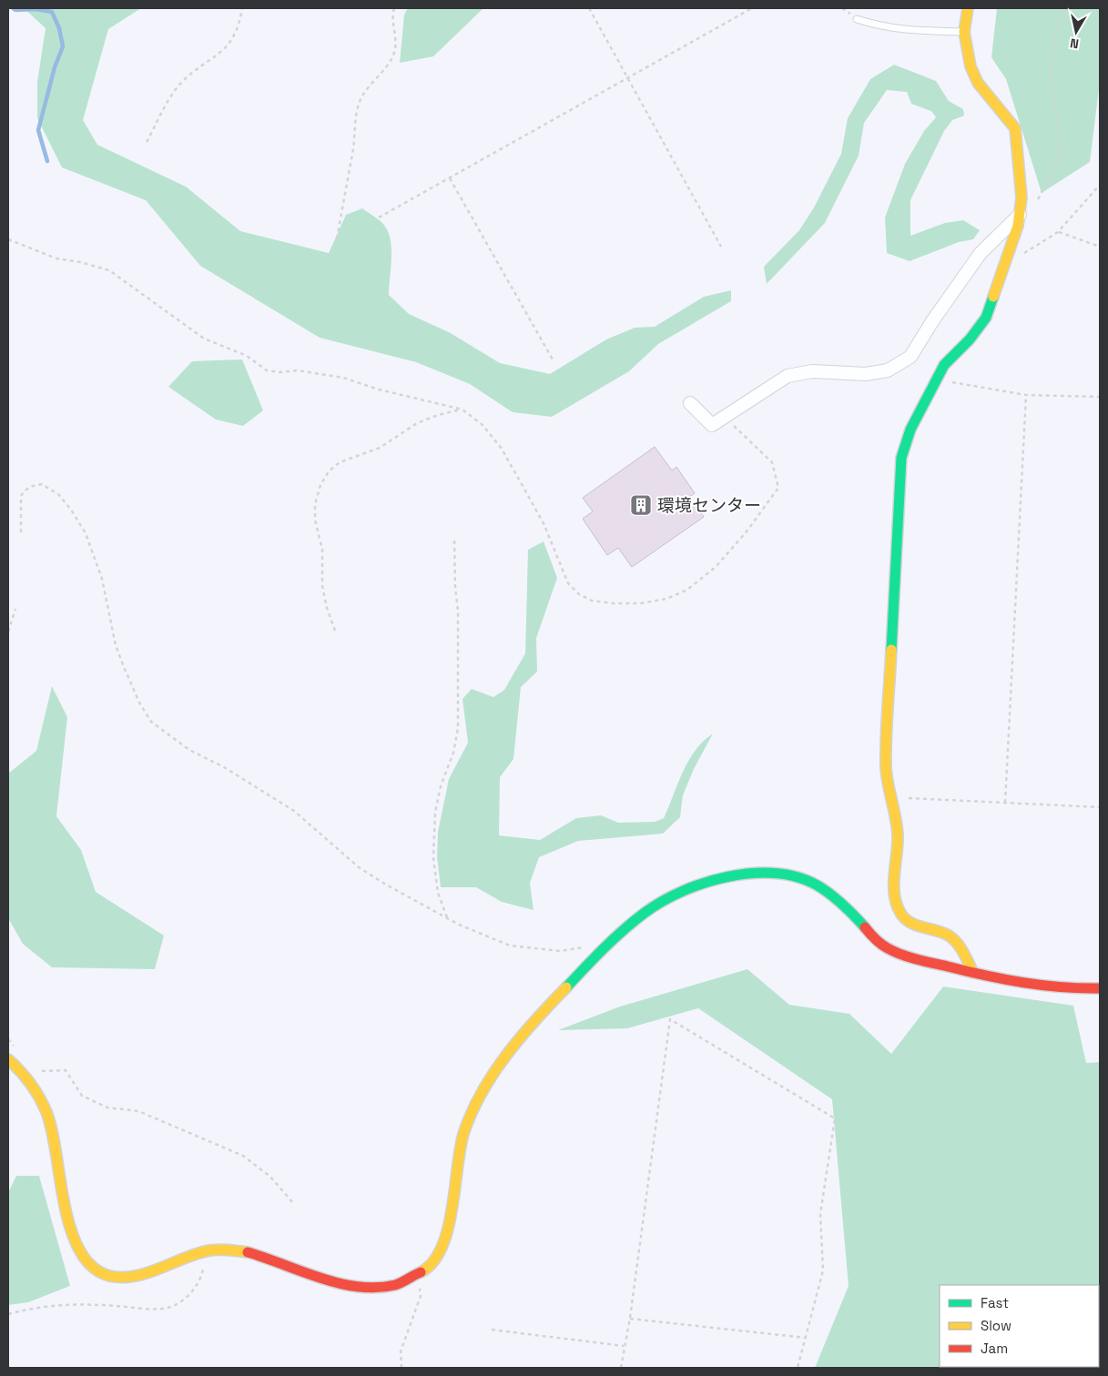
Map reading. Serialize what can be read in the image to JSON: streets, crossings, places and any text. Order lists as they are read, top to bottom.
{
  "places": {
    "building": ["環境センター"]
  },
  "legend": ["Fast", "Slow", "Jam"],
  "north": "bottom"
}
